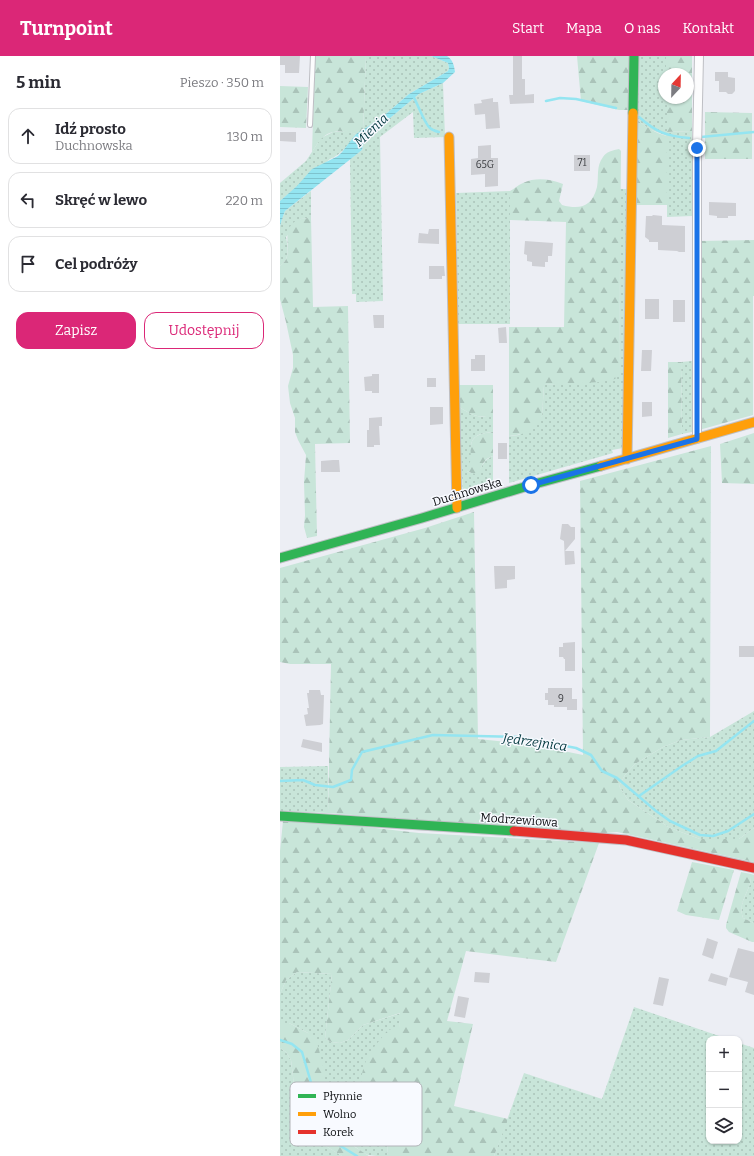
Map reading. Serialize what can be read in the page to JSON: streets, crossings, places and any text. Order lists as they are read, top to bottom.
{
  "streets": {
    "street": ["Duchnowska", "Modrzewiowa"]
  },
  "water": ["Mienia", "Jędrzejnica"],
  "house_numbers": ["71", "65G", "9"],
  "legend": ["Płynnie", "Wolno", "Korek"],
  "north": "top",
  "page": {
    "header": "Turnpoint",
    "nav": [
      "Start",
      "Mapa",
      "O nas",
      "Kontakt"
    ],
    "heading": ["5 min", "Pieszo · 350 m"],
    "list": [
      ["Idź prosto", "Duchnowska", "130 m"],
      ["Skręć w lewo", "220 m"],
      "Cel podróży"
    ],
    "buttons": ["Zapisz", "Udostępnij"],
    "map_buttons": ["+", "−"]
  }
}
